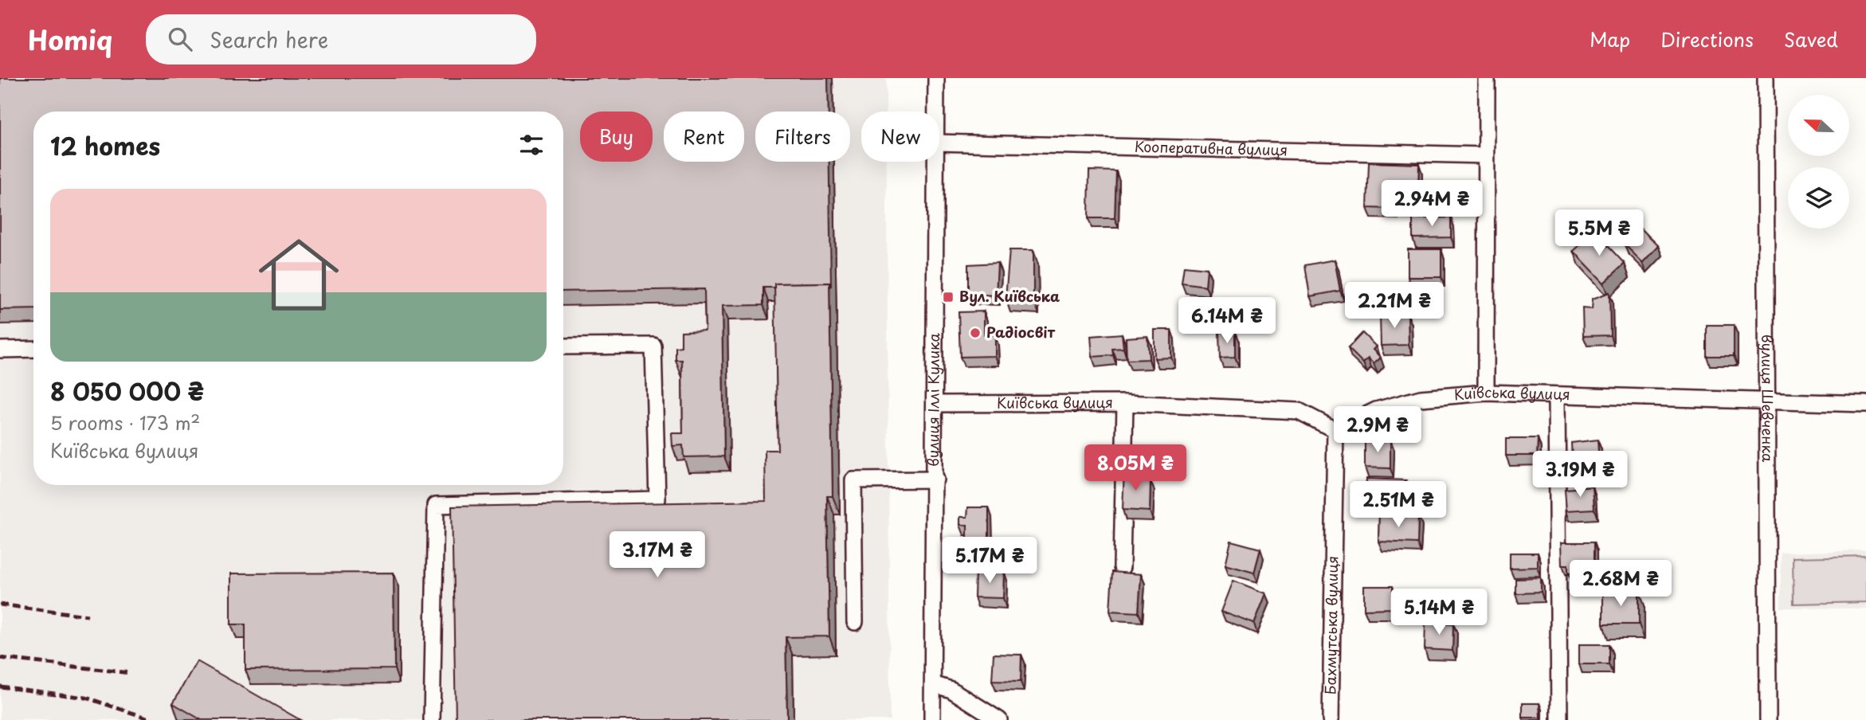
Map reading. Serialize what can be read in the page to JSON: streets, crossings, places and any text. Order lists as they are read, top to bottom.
{
  "streets": {
    "street": [
      "Кооперативна вулиця",
      "Київська вулиця",
      "вулиця Іллі Кулика",
      "вулиця Шевченка",
      "Бахмутська вулиця"
    ]
  },
  "crossings": [
    ["Київська вулиця", "вулиця Іллі Кулика"],
    ["Київська вулиця", "вулиця Шевченка"],
    ["Київська вулиця", "Бахмутська вулиця"]
  ],
  "places": {
    "transit": ["Вул. Київська"],
    "other": ["Радіосвіт"]
  },
  "north": "left",
  "page": {
    "header": "Homiq",
    "search": "Search here",
    "nav": ["Map", "Directions", "Saved"],
    "chip": [
      "Buy",
      "Rent",
      "Filters",
      "New"
    ],
    "heading": "12 homes",
    "list": [
      {
        "name": "8 050 000 ₴",
        "note": "5 rooms · 173 m² · Київська вулиця"
      }
    ],
    "price": [
      "2.94M ₴",
      "5.5M ₴",
      "2.21M ₴",
      "6.14M ₴",
      "2.9M ₴",
      "8.05M ₴",
      "3.19M ₴",
      "2.51M ₴",
      "3.17M ₴",
      "5.17M ₴",
      "2.68M ₴",
      "5.14M ₴"
    ]
  }
}
